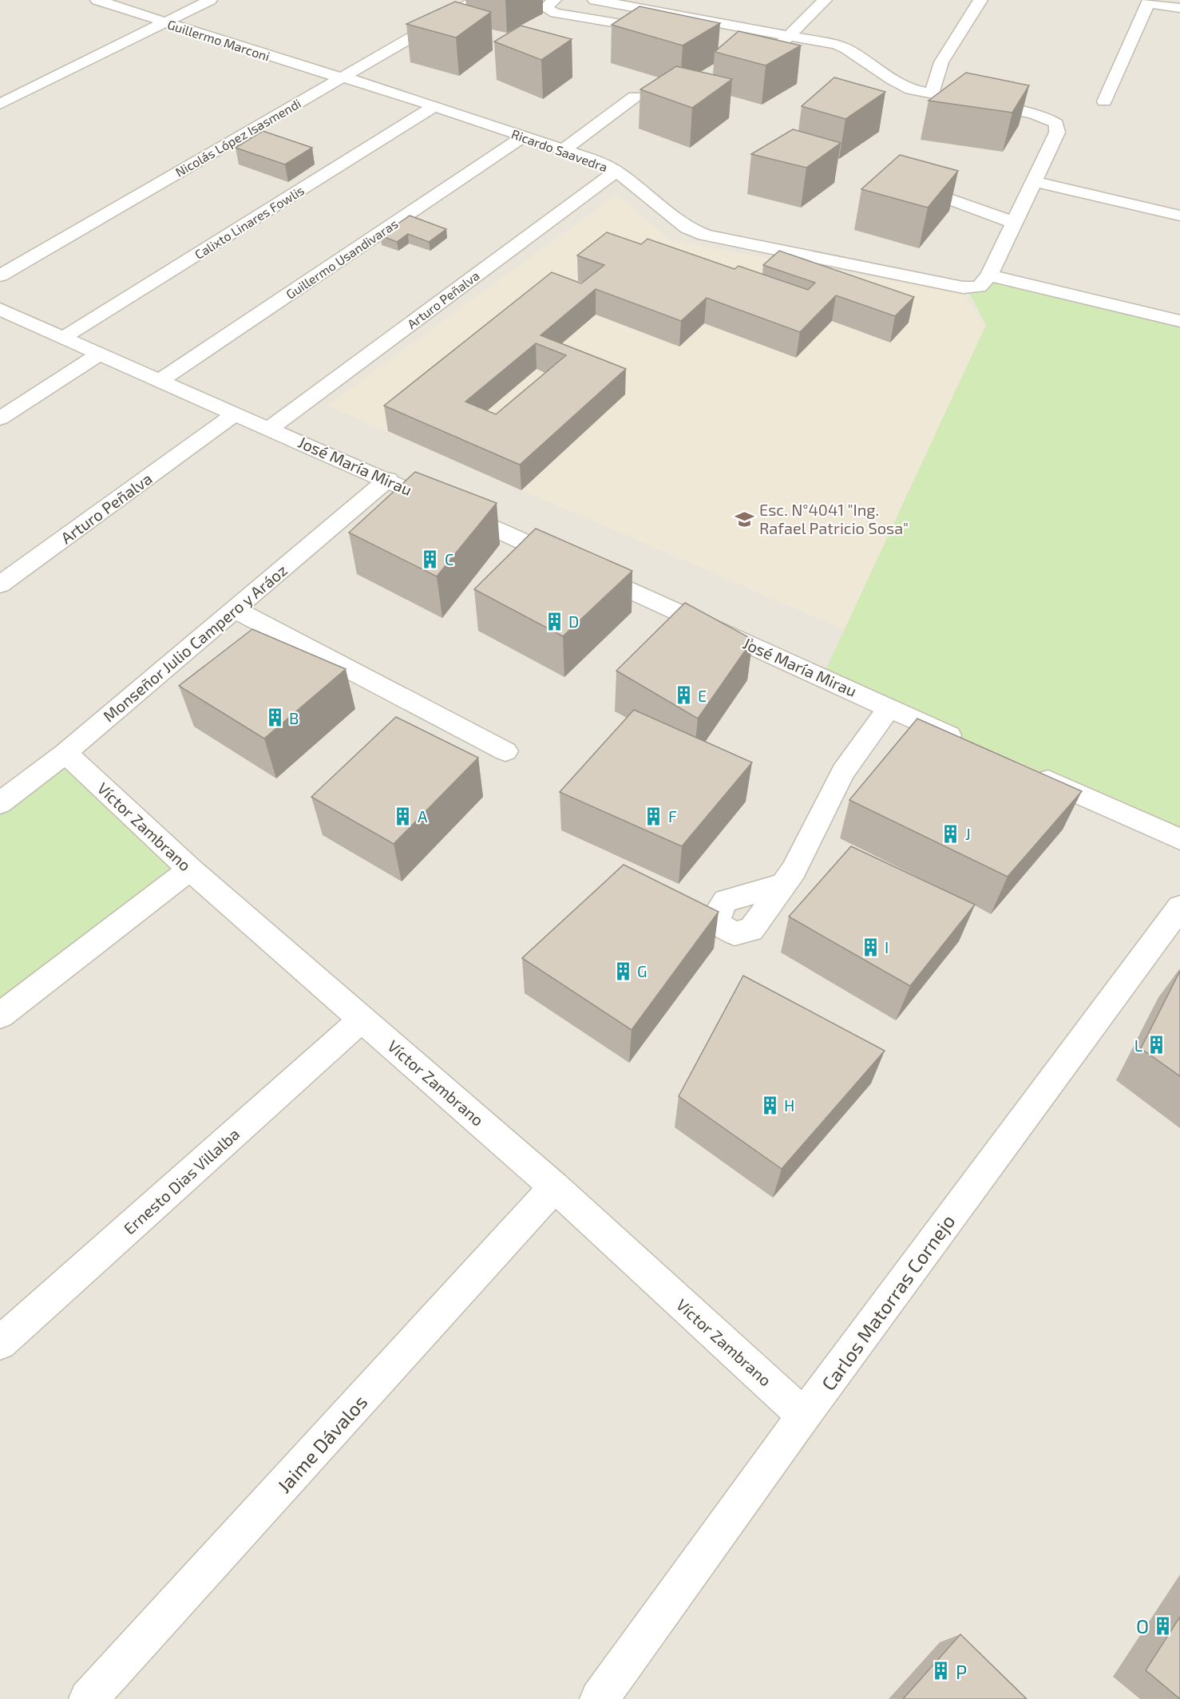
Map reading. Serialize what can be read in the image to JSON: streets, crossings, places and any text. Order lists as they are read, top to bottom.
{
  "streets": {
    "street": [
      "Guillermo Marconi",
      "Nicolás López Isasmendi",
      "Ricardo Saavedra",
      "Calixto Linares Fowlis",
      "Guillermo Usandivaras",
      "Arturo Peñalva",
      "José María Mirau",
      "Monseñor Julio Campero y Aráoz",
      "Víctor Zambrano",
      "Ernesto Dias Villalba",
      "Carlos Matorras Cornejo",
      "Jaime Dávalos"
    ]
  },
  "crossings": [
    ["Guillermo Marconi", "Nicolás López Isasmendi"],
    ["Guillermo Marconi", "Ricardo Saavedra"],
    ["Nicolás López Isasmendi", "Ricardo Saavedra"],
    ["Ricardo Saavedra", "Calixto Linares Fowlis"],
    ["Ricardo Saavedra", "Guillermo Usandivaras"],
    ["Ricardo Saavedra", "Arturo Peñalva"],
    ["Calixto Linares Fowlis", "José María Mirau"],
    ["Guillermo Usandivaras", "José María Mirau"],
    ["Arturo Peñalva", "José María Mirau"],
    ["José María Mirau", "Monseñor Julio Campero y Aráoz"],
    ["Monseñor Julio Campero y Aráoz", "Víctor Zambrano"],
    ["Víctor Zambrano", "Ernesto Dias Villalba"],
    ["Víctor Zambrano", "Carlos Matorras Cornejo"],
    ["Víctor Zambrano", "Jaime Dávalos"]
  ],
  "places": {
    "school or university": ["Esc. N°4041 \"Ing. Rafael Patricio Sosa\""],
    "building": [
      "C",
      "D",
      "E",
      "B",
      "A",
      "F",
      "J",
      "I",
      "G",
      "L",
      "H",
      "O",
      "P"
    ]
  }
}
